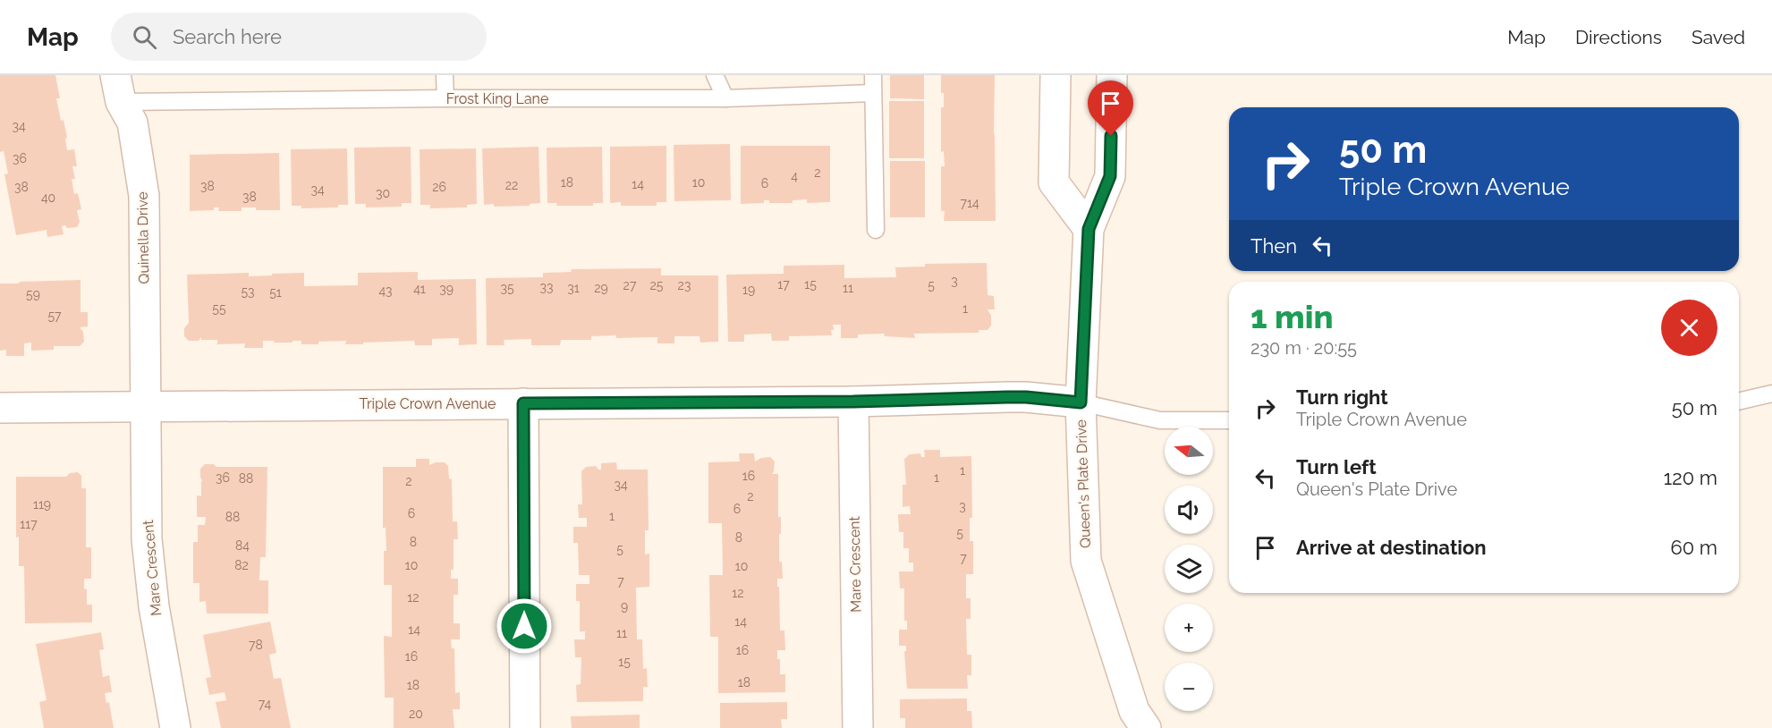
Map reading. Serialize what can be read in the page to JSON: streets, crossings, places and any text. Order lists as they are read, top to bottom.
{
  "streets": {
    "street": [
      "Quinella Drive",
      "Triple Crown Avenue",
      "Queen's Plate Drive",
      "Mare Crescent"
    ],
    "lane": ["Frost King Lane"]
  },
  "crossings": [
    ["Frost King Lane", "Quinella Drive"],
    ["Quinella Drive", "Triple Crown Avenue"],
    ["Quinella Drive", "Mare Crescent"],
    ["Triple Crown Avenue", "Queen's Plate Drive"],
    ["Triple Crown Avenue", "Mare Crescent"]
  ],
  "house_numbers": [
    "34",
    "36",
    "2",
    "4",
    "18",
    "10",
    "6",
    "14",
    "22",
    "38",
    "38",
    "26",
    "34",
    "30",
    "38",
    "40",
    "714",
    "3",
    "17",
    "15",
    "27",
    "25",
    "23",
    "5",
    "33",
    "35",
    "31",
    "29",
    "11",
    "41",
    "39",
    "19",
    "43",
    "53",
    "51",
    "59",
    "55",
    "1",
    "57",
    "1",
    "16",
    "36",
    "1",
    "88",
    "2",
    "34",
    "2",
    "119",
    "3",
    "6",
    "6",
    "1",
    "88",
    "117",
    "5",
    "8",
    "8",
    "84",
    "5",
    "7",
    "82",
    "10",
    "10",
    "7",
    "12",
    "12",
    "9",
    "14",
    "14",
    "11",
    "78",
    "16",
    "16",
    "15",
    "18",
    "18",
    "74",
    "20"
  ],
  "north": "left",
  "page": {
    "header": "Map",
    "search": "Search here",
    "nav": ["Map", "Directions", "Saved"],
    "turn": ["50 m", "Triple Crown Avenue"],
    "then": "Then",
    "heading": ["1 min", "230 m · 20:55"],
    "list": [
      {
        "name": "Turn right",
        "note": "Triple Crown Avenue",
        "value": "50 m"
      },
      {
        "name": "Turn left",
        "note": "Queen's Plate Drive",
        "value": "120 m"
      },
      {
        "name": "Arrive at destination",
        "value": "60 m"
      }
    ],
    "map_buttons": ["+", "−"]
  }
}
